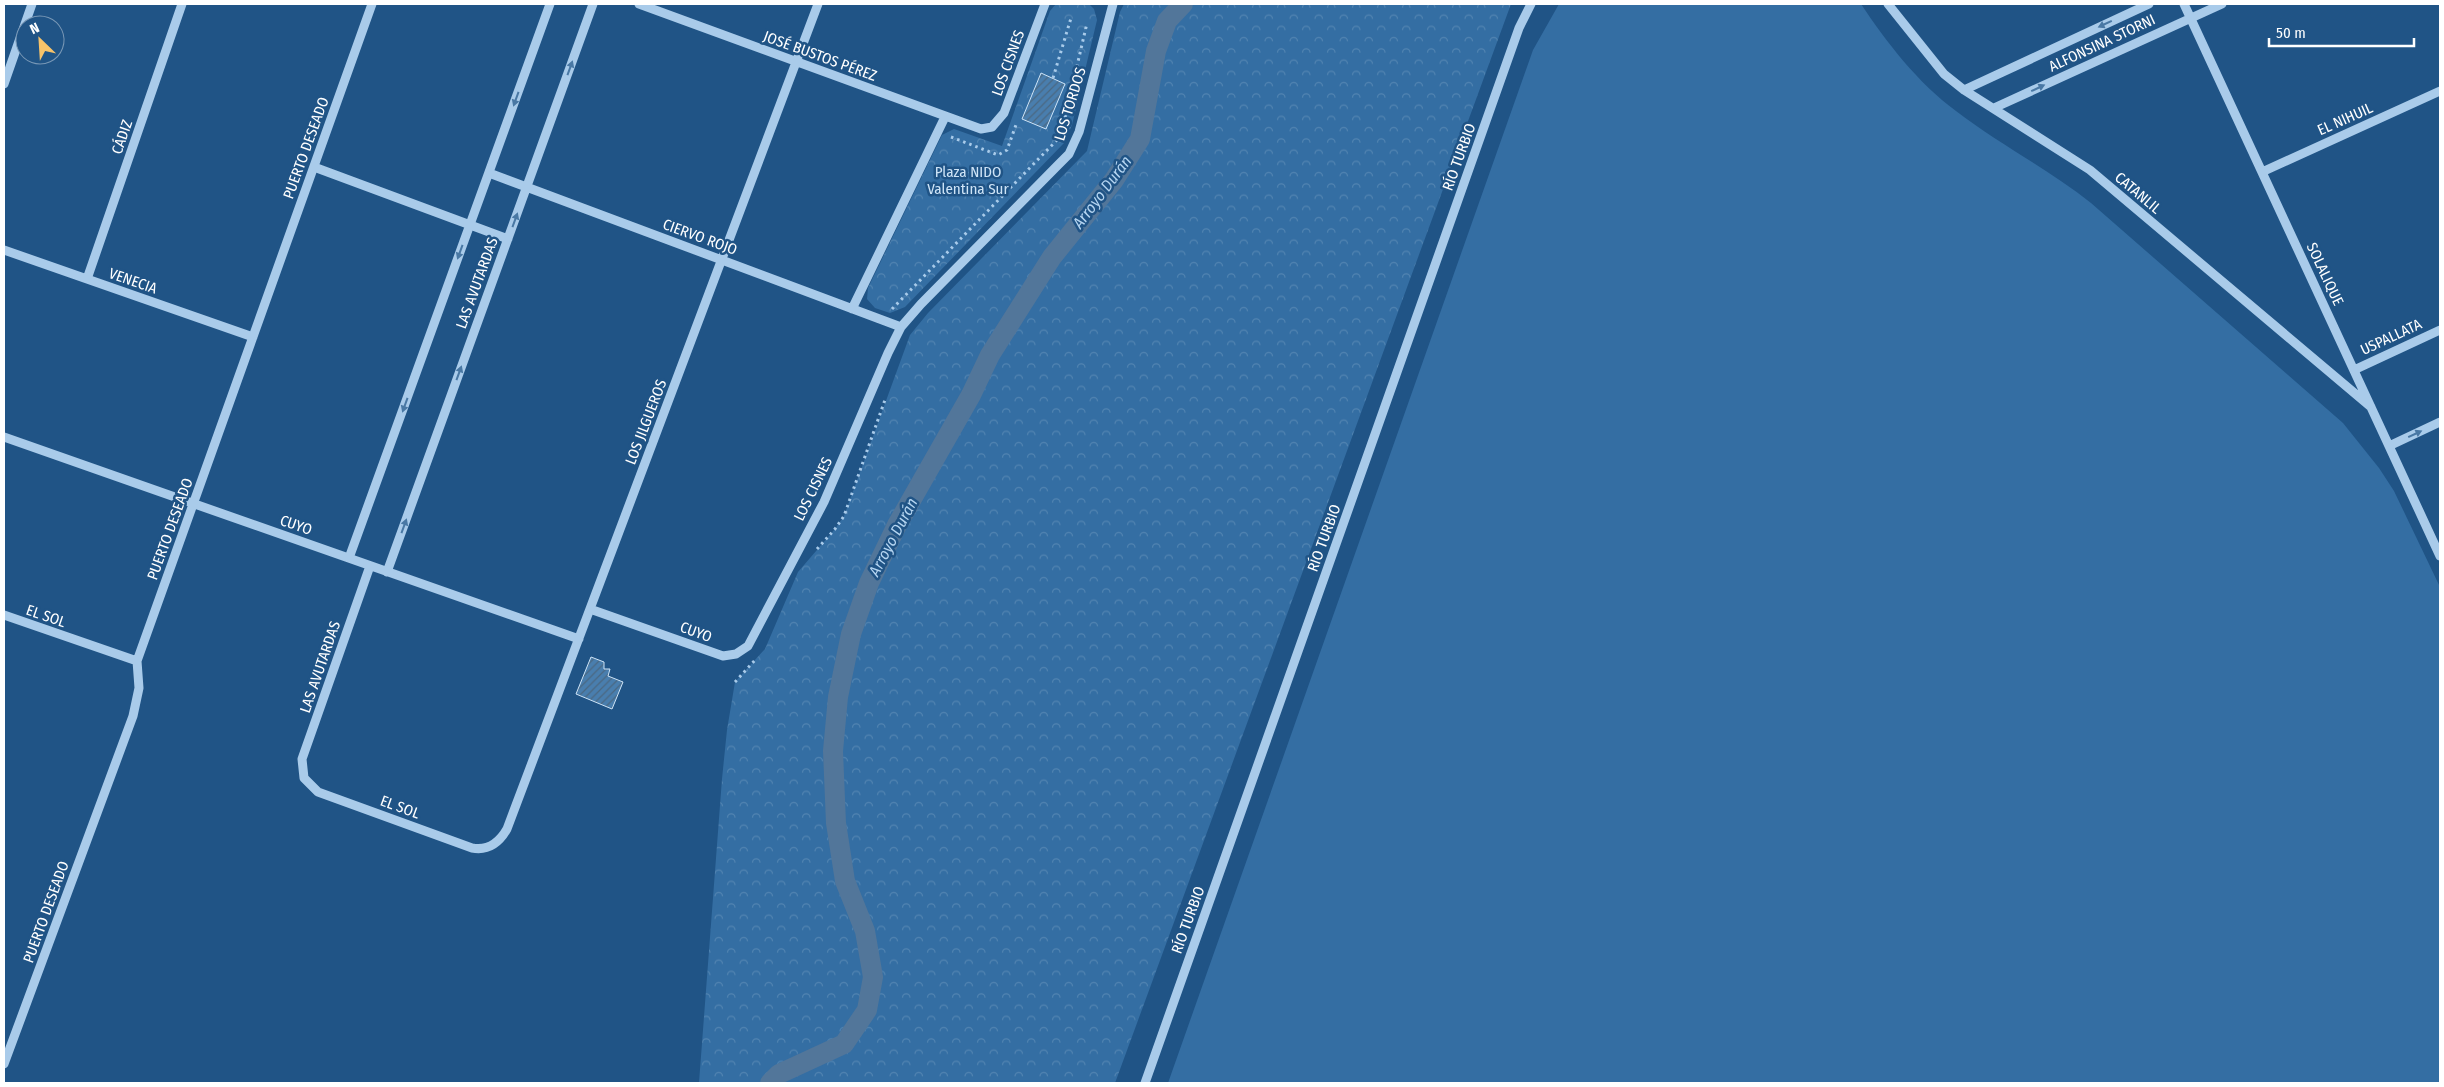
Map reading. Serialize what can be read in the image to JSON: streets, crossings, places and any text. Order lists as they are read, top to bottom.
{
  "streets": {
    "street": [
      "ALFONSINA STORNI",
      "JOSÉ BUSTOS PÉREZ",
      "LOS CISNES",
      "LOS TORDOS",
      "EL NIHUIL",
      "CÁDIZ",
      "PUERTO DESEADO",
      "RÍO TURBIO",
      "CATANLIL",
      "CIERVO ROJO",
      "SOLALIQUE",
      "VENECIA",
      "LAS AVUTARDAS",
      "USPALLATA",
      "LOS JILGUEROS",
      "CUYO",
      "EL SOL"
    ]
  },
  "crossings": [
    ["ALFONSINA STORNI", "CATANLIL"],
    ["ALFONSINA STORNI", "SOLALIQUE"],
    ["JOSÉ BUSTOS PÉREZ", "LOS CISNES"],
    ["JOSÉ BUSTOS PÉREZ", "LOS JILGUEROS"],
    ["LOS CISNES", "LOS TORDOS"],
    ["LOS CISNES", "CIERVO ROJO"],
    ["LOS CISNES", "CUYO"],
    ["LOS TORDOS", "CIERVO ROJO"],
    ["EL NIHUIL", "SOLALIQUE"],
    ["CÁDIZ", "VENECIA"],
    ["PUERTO DESEADO", "VENECIA"],
    ["PUERTO DESEADO", "CUYO"],
    ["PUERTO DESEADO", "EL SOL"],
    ["CATANLIL", "SOLALIQUE"],
    ["CIERVO ROJO", "LAS AVUTARDAS"],
    ["CIERVO ROJO", "LOS JILGUEROS"],
    ["SOLALIQUE", "USPALLATA"],
    ["LAS AVUTARDAS", "CUYO"],
    ["LAS AVUTARDAS", "EL SOL"],
    ["LOS JILGUEROS", "CUYO"],
    ["LOS JILGUEROS", "EL SOL"]
  ],
  "water": ["Arroyo Durán"],
  "parks": ["Plaza NIDO Valentina Sur"],
  "scale_bar": "50 m",
  "north": "top left"
}
